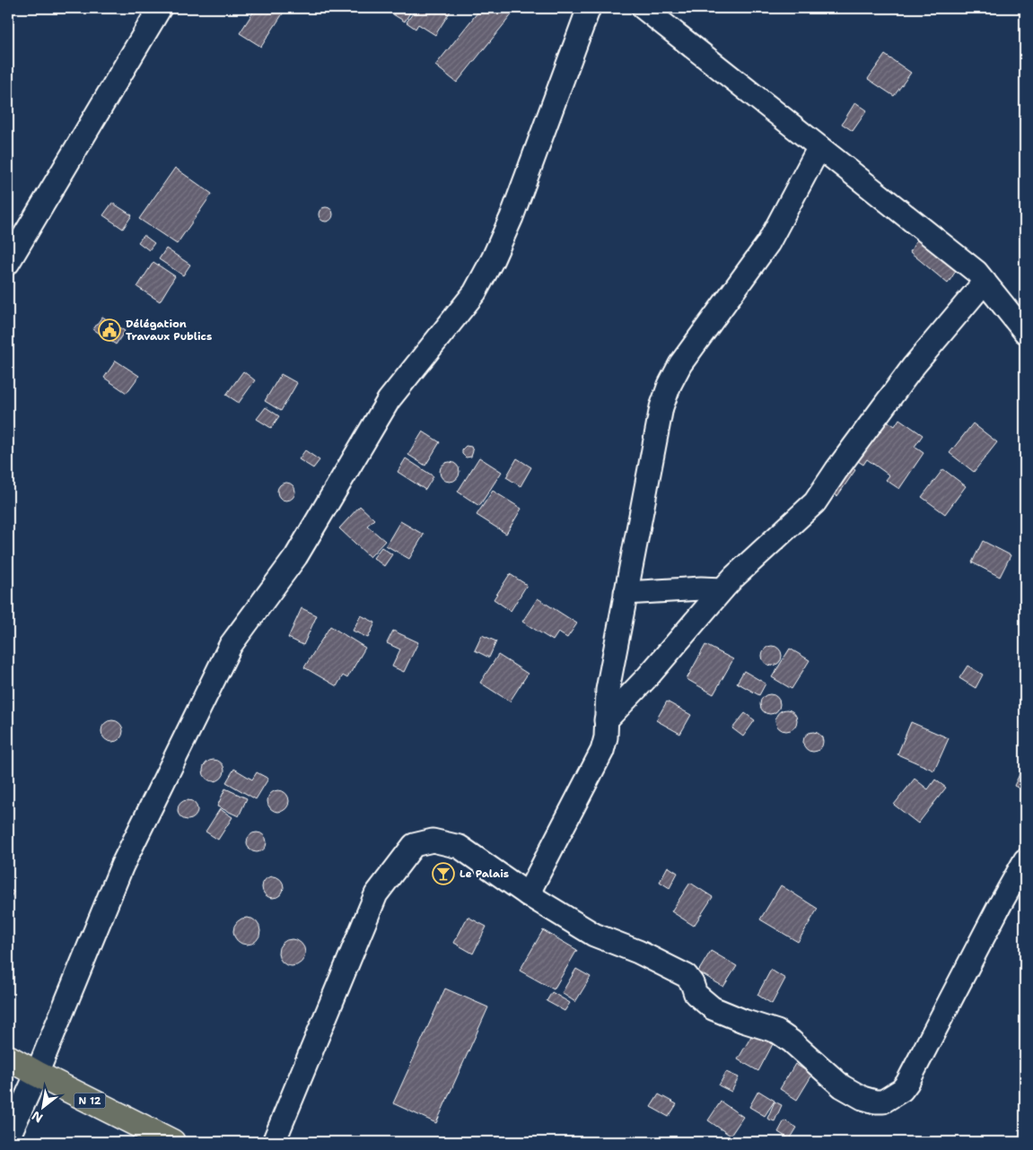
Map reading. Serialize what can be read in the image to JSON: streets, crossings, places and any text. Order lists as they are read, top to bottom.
{
  "streets": {
    "highway": ["N 12"]
  },
  "places": {
    "public building": ["Délégation Travaux Publics"],
    "bar": ["Le Palais"]
  },
  "north": "bottom left"
}
